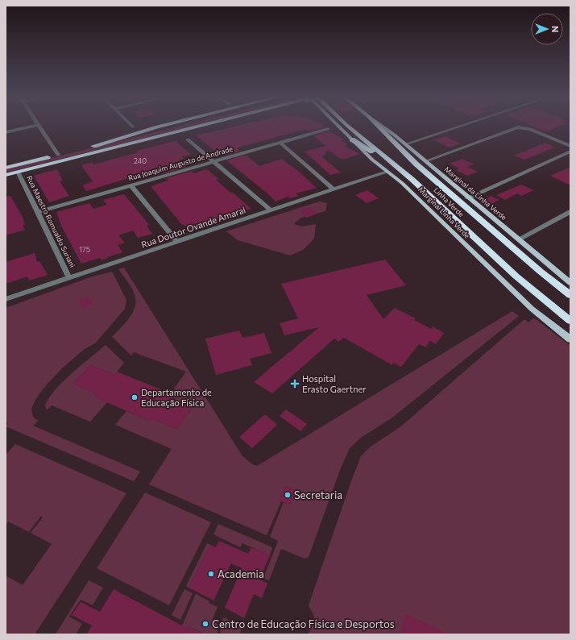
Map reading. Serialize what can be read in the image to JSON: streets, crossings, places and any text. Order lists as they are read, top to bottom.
{
  "streets": {
    "highway": ["Linha Verde"],
    "main road": ["Marginal da Linha Verde", "Marginal Linha Verde"],
    "street": ["Rua Joaquim Augusto de Andrade", "Rua Maestro Romualdo Suriani", "Rua Doutor Ovande Amaral"]
  },
  "crossings": [
    ["Rua Joaquim Augusto de Andrade", "Rua Maestro Romualdo Suriani"],
    ["Marginal Linha Verde", "Rua Doutor Ovande Amaral"],
    ["Rua Maestro Romualdo Suriani", "Rua Doutor Ovande Amaral"]
  ],
  "places": {
    "health": ["Hospital Erasto Gaertner"],
    "other": [
      "Departamento de Educação Física",
      "Secretaria",
      "Academia",
      "Centro de Educação Física e Desportos"
    ]
  },
  "house_numbers": ["240", "175"],
  "north": "right"
}
